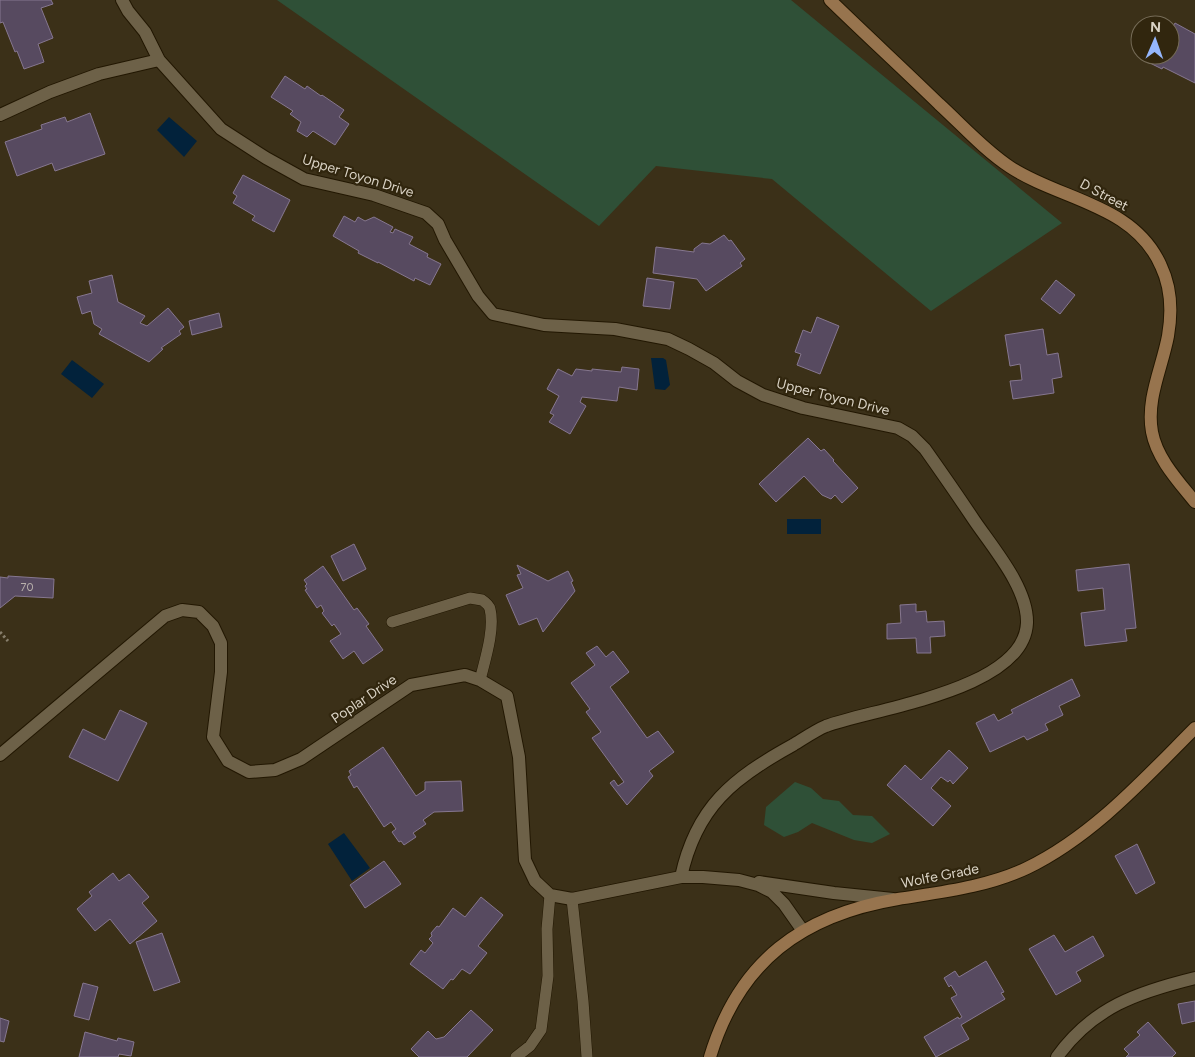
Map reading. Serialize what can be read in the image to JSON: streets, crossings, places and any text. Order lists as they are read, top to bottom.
{
  "streets": {
    "street": [
      "Upper Toyon Drive",
      "D Street",
      "Poplar Drive",
      "Wolfe Grade"
    ]
  },
  "house_numbers": ["70"],
  "north": "top"
}
